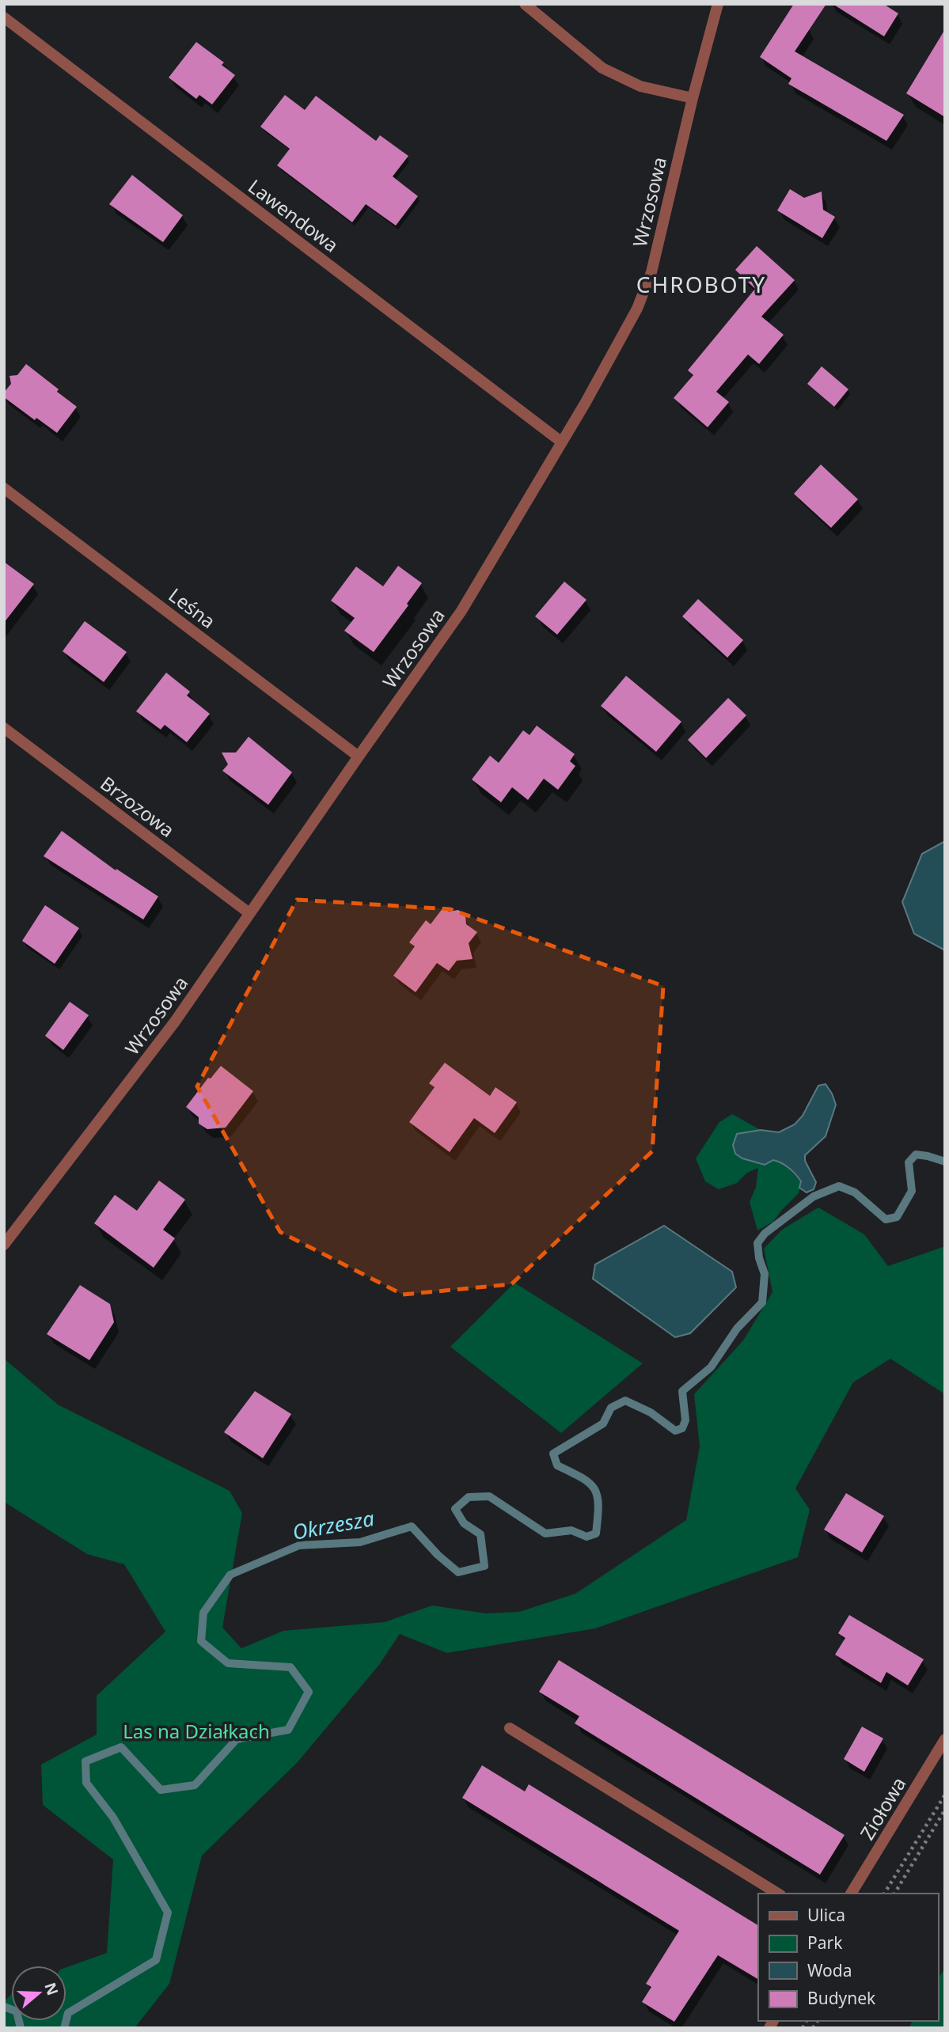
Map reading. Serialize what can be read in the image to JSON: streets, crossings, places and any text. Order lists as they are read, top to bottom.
{
  "streets": {
    "street": [
      "Wrzosowa",
      "Lawendowa",
      "Leśna",
      "Brzozowa",
      "Ziołowa"
    ]
  },
  "crossings": [
    ["Wrzosowa", "Lawendowa"],
    ["Wrzosowa", "Leśna"],
    ["Wrzosowa", "Brzozowa"]
  ],
  "districts": ["CHROBOTY"],
  "water": ["Okrzesza"],
  "parks": ["Las na Działkach"],
  "legend": [
    "Ulica",
    "Park",
    "Woda",
    "Budynek"
  ],
  "north": "right"
}
